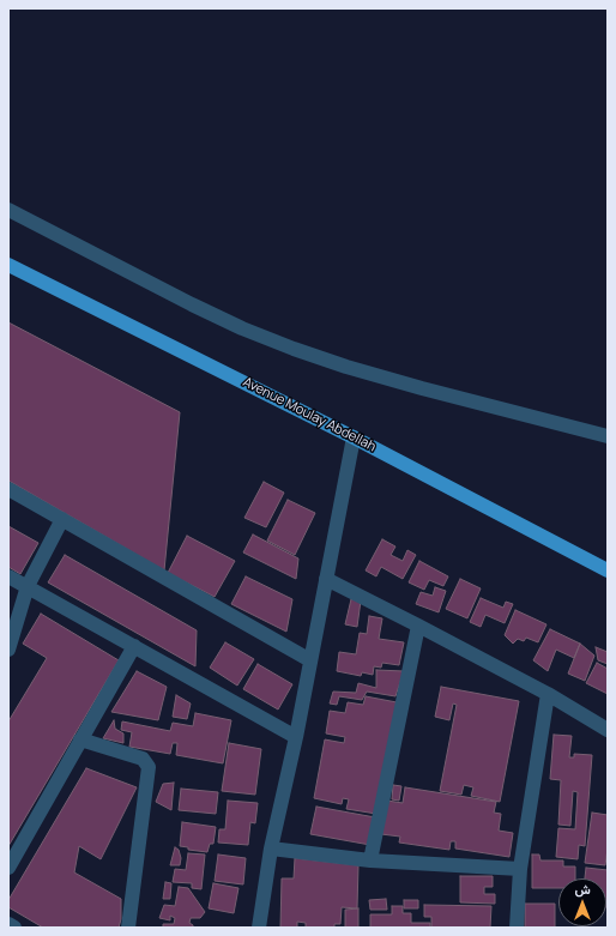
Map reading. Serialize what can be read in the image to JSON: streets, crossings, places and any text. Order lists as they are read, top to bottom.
{
  "streets": {
    "main road": ["Avenue Moulay Abdellah"]
  },
  "north": "top"
}
